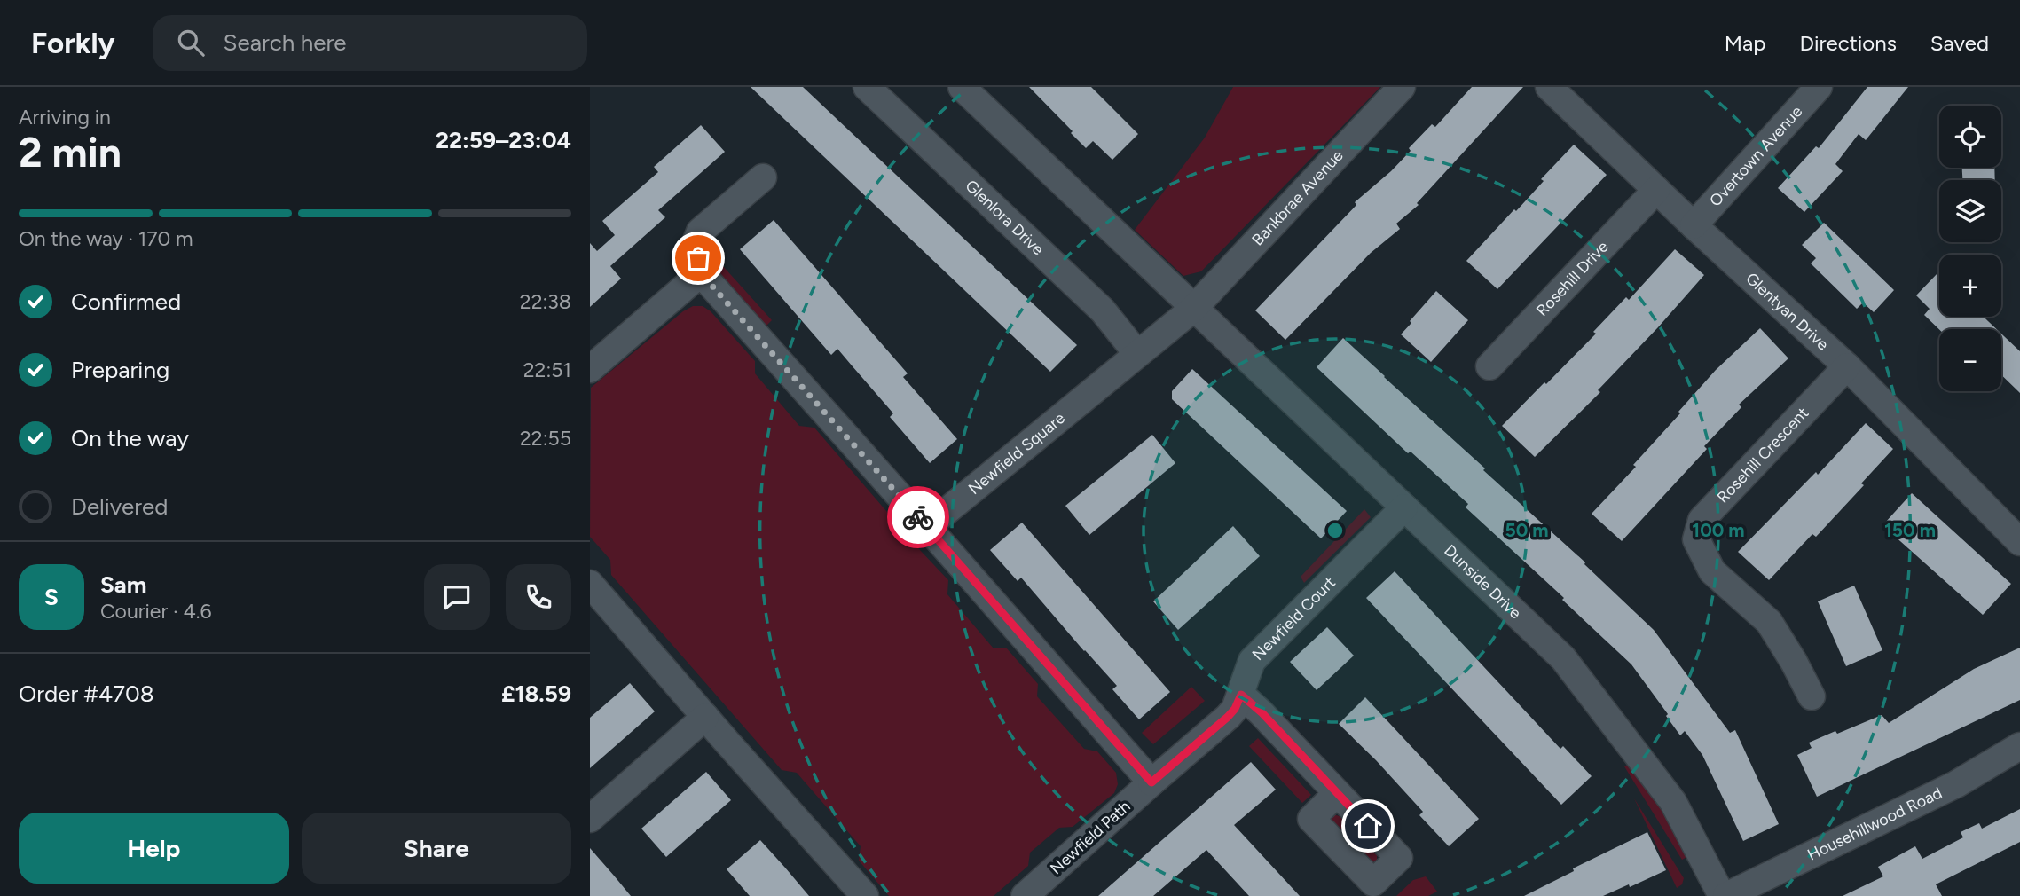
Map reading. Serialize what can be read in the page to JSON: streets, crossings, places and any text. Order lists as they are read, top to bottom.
{
  "streets": {
    "street": [
      "Overtown Avenue",
      "Bankbrae Avenue",
      "Glenlora Drive",
      "Rosehill Drive",
      "Glentyan Drive",
      "Newfield Square",
      "Rosehill Crescent",
      "Dunside Drive",
      "Newfield Court",
      "Househillwood Road",
      "Newfield Path"
    ]
  },
  "crossings": [
    ["Overtown Avenue", "Glentyan Drive"],
    ["Bankbrae Avenue", "Newfield Square"],
    ["Bankbrae Avenue", "Dunside Drive"],
    ["Glenlora Drive", "Newfield Square"],
    ["Rosehill Drive", "Glentyan Drive"],
    ["Glentyan Drive", "Rosehill Crescent"],
    ["Newfield Square", "Dunside Drive"],
    ["Dunside Drive", "Newfield Court"],
    ["Dunside Drive", "Househillwood Road"],
    ["Newfield Court", "Newfield Path"]
  ],
  "page": {
    "header": "Forkly",
    "search": "Search here",
    "nav": ["Map", "Directions", "Saved"],
    "heading": ["2 min", "Arriving in", "22:59–23:04"],
    "panel": [
      "Sam",
      "Courier · 4.6",
      "Order #4708",
      "£18.59"
    ],
    "map_buttons": ["+", "−"],
    "bar": "On the way · 170 m",
    "list": [
      ["Confirmed", "22:38"],
      ["Preparing", "22:51"],
      ["On the way", "22:55"],
      "Delivered"
    ],
    "round": "S",
    "buttons": ["Help", "Share"]
  },
  "rings": ["50 m", "100 m", "150 m"]
}
